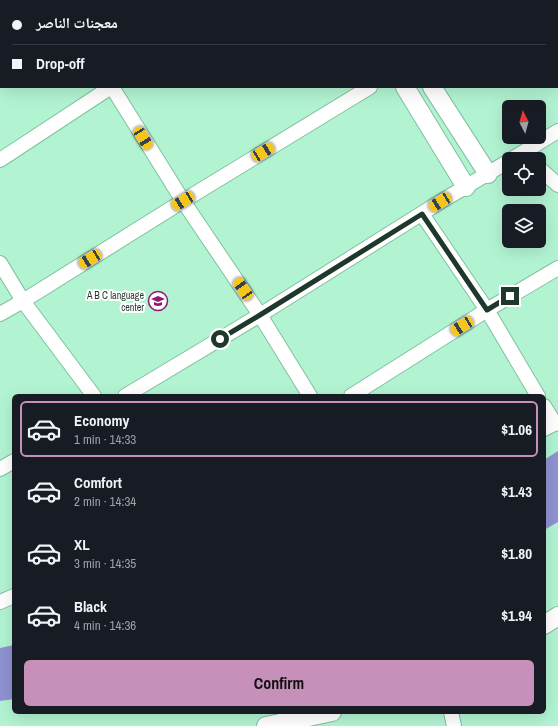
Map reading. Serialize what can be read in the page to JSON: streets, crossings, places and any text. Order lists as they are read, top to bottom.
{
  "places": {
    "school or university": ["A B C language center"]
  },
  "north": "top",
  "page": {
    "banner": ["معجنات الناصر", "Drop-off"],
    "list": [
      {
        "name": "Economy",
        "note": "1 min · 14:33",
        "value": "$1.06"
      },
      {
        "name": "Comfort",
        "note": "2 min · 14:34",
        "value": "$1.43"
      },
      {
        "name": "XL",
        "note": "3 min · 14:35",
        "value": "$1.80"
      },
      {
        "name": "Black",
        "note": "4 min · 14:36",
        "value": "$1.94"
      }
    ],
    "buttons": "Confirm"
  }
}
